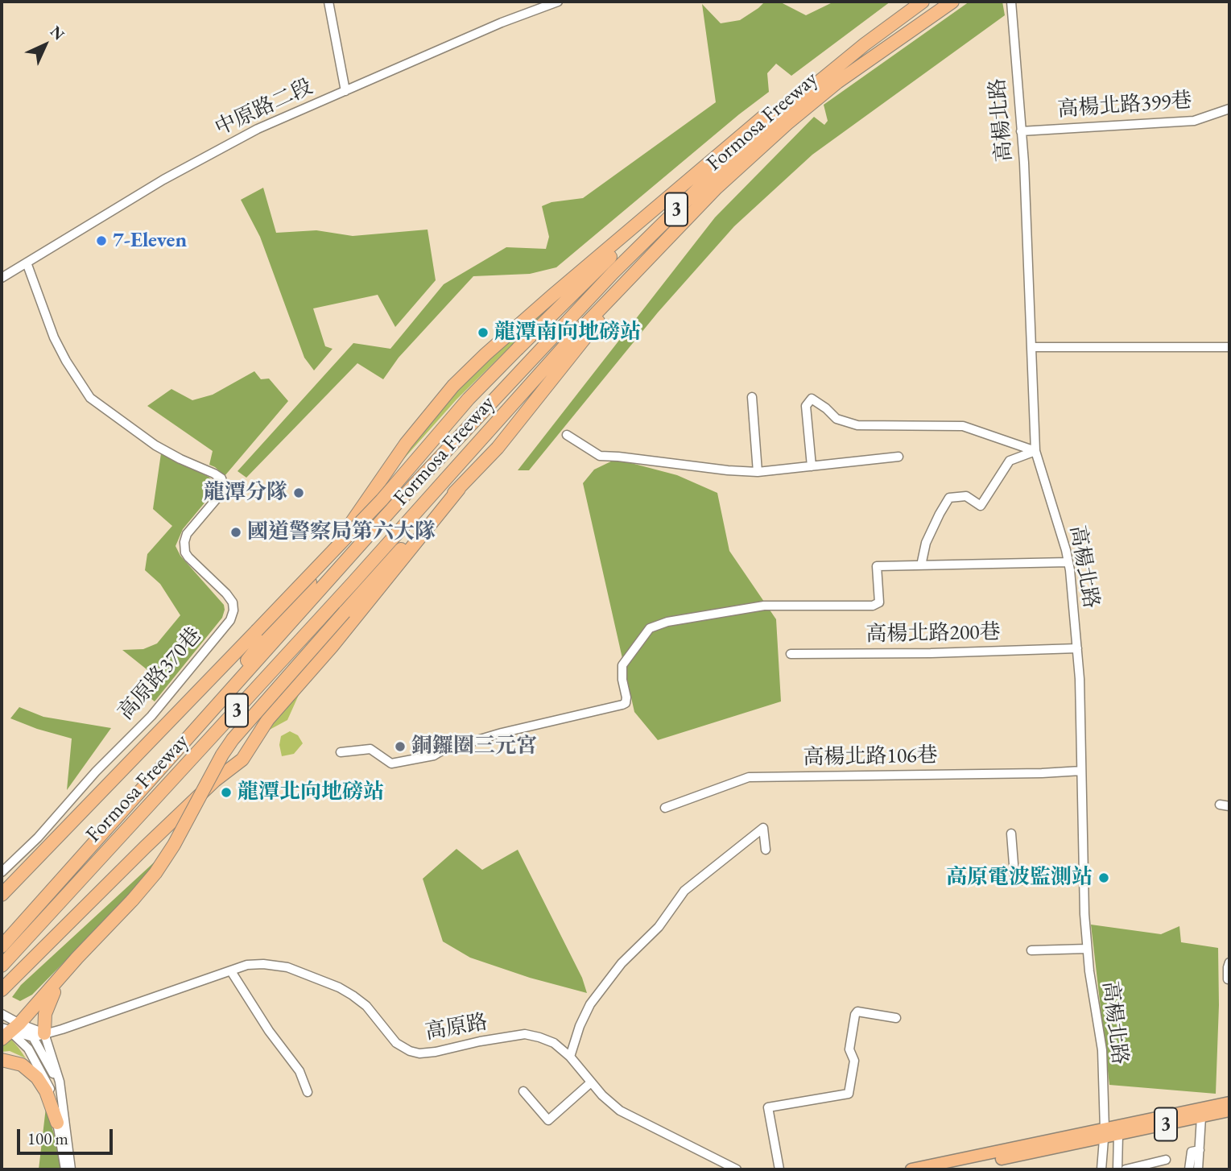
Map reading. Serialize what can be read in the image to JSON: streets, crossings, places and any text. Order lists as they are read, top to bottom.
{
  "streets": {
    "highway": ["Formosa Freeway", "3"],
    "street": [
      "高楊北路399巷",
      "中原路二段",
      "高楊北路",
      "高楊北路200巷",
      "高原路370巷",
      "高楊北路106巷",
      "高原路"
    ]
  },
  "crossings": [
    ["高楊北路399巷", "高楊北路"],
    ["中原路二段", "高原路370巷"],
    ["高楊北路", "3"],
    ["高楊北路", "高楊北路200巷"],
    ["高楊北路", "高楊北路106巷"]
  ],
  "places": [
    "7-Eleven",
    "龍潭南向地磅站",
    "龍潭分隊",
    "國道警察局第六大隊",
    "銅鑼圈三元宮",
    "龍潭北向地磅站",
    "高原電波監測站"
  ],
  "scale_bar": "100 m",
  "north": "top right"
}
